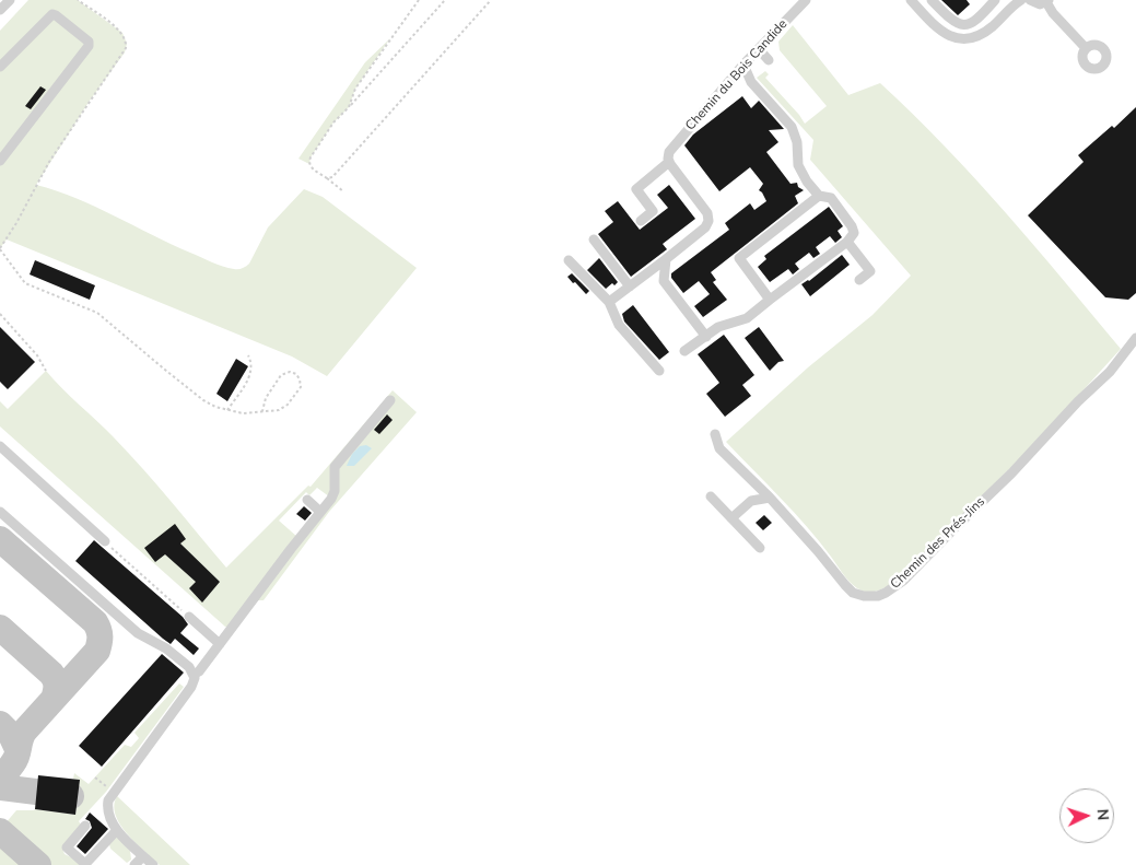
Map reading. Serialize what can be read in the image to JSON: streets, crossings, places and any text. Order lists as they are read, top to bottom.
{
  "streets": {
    "street": ["Chemin du Bois Candide", "Chemin des Prés-Jins"]
  },
  "north": "right"
}
